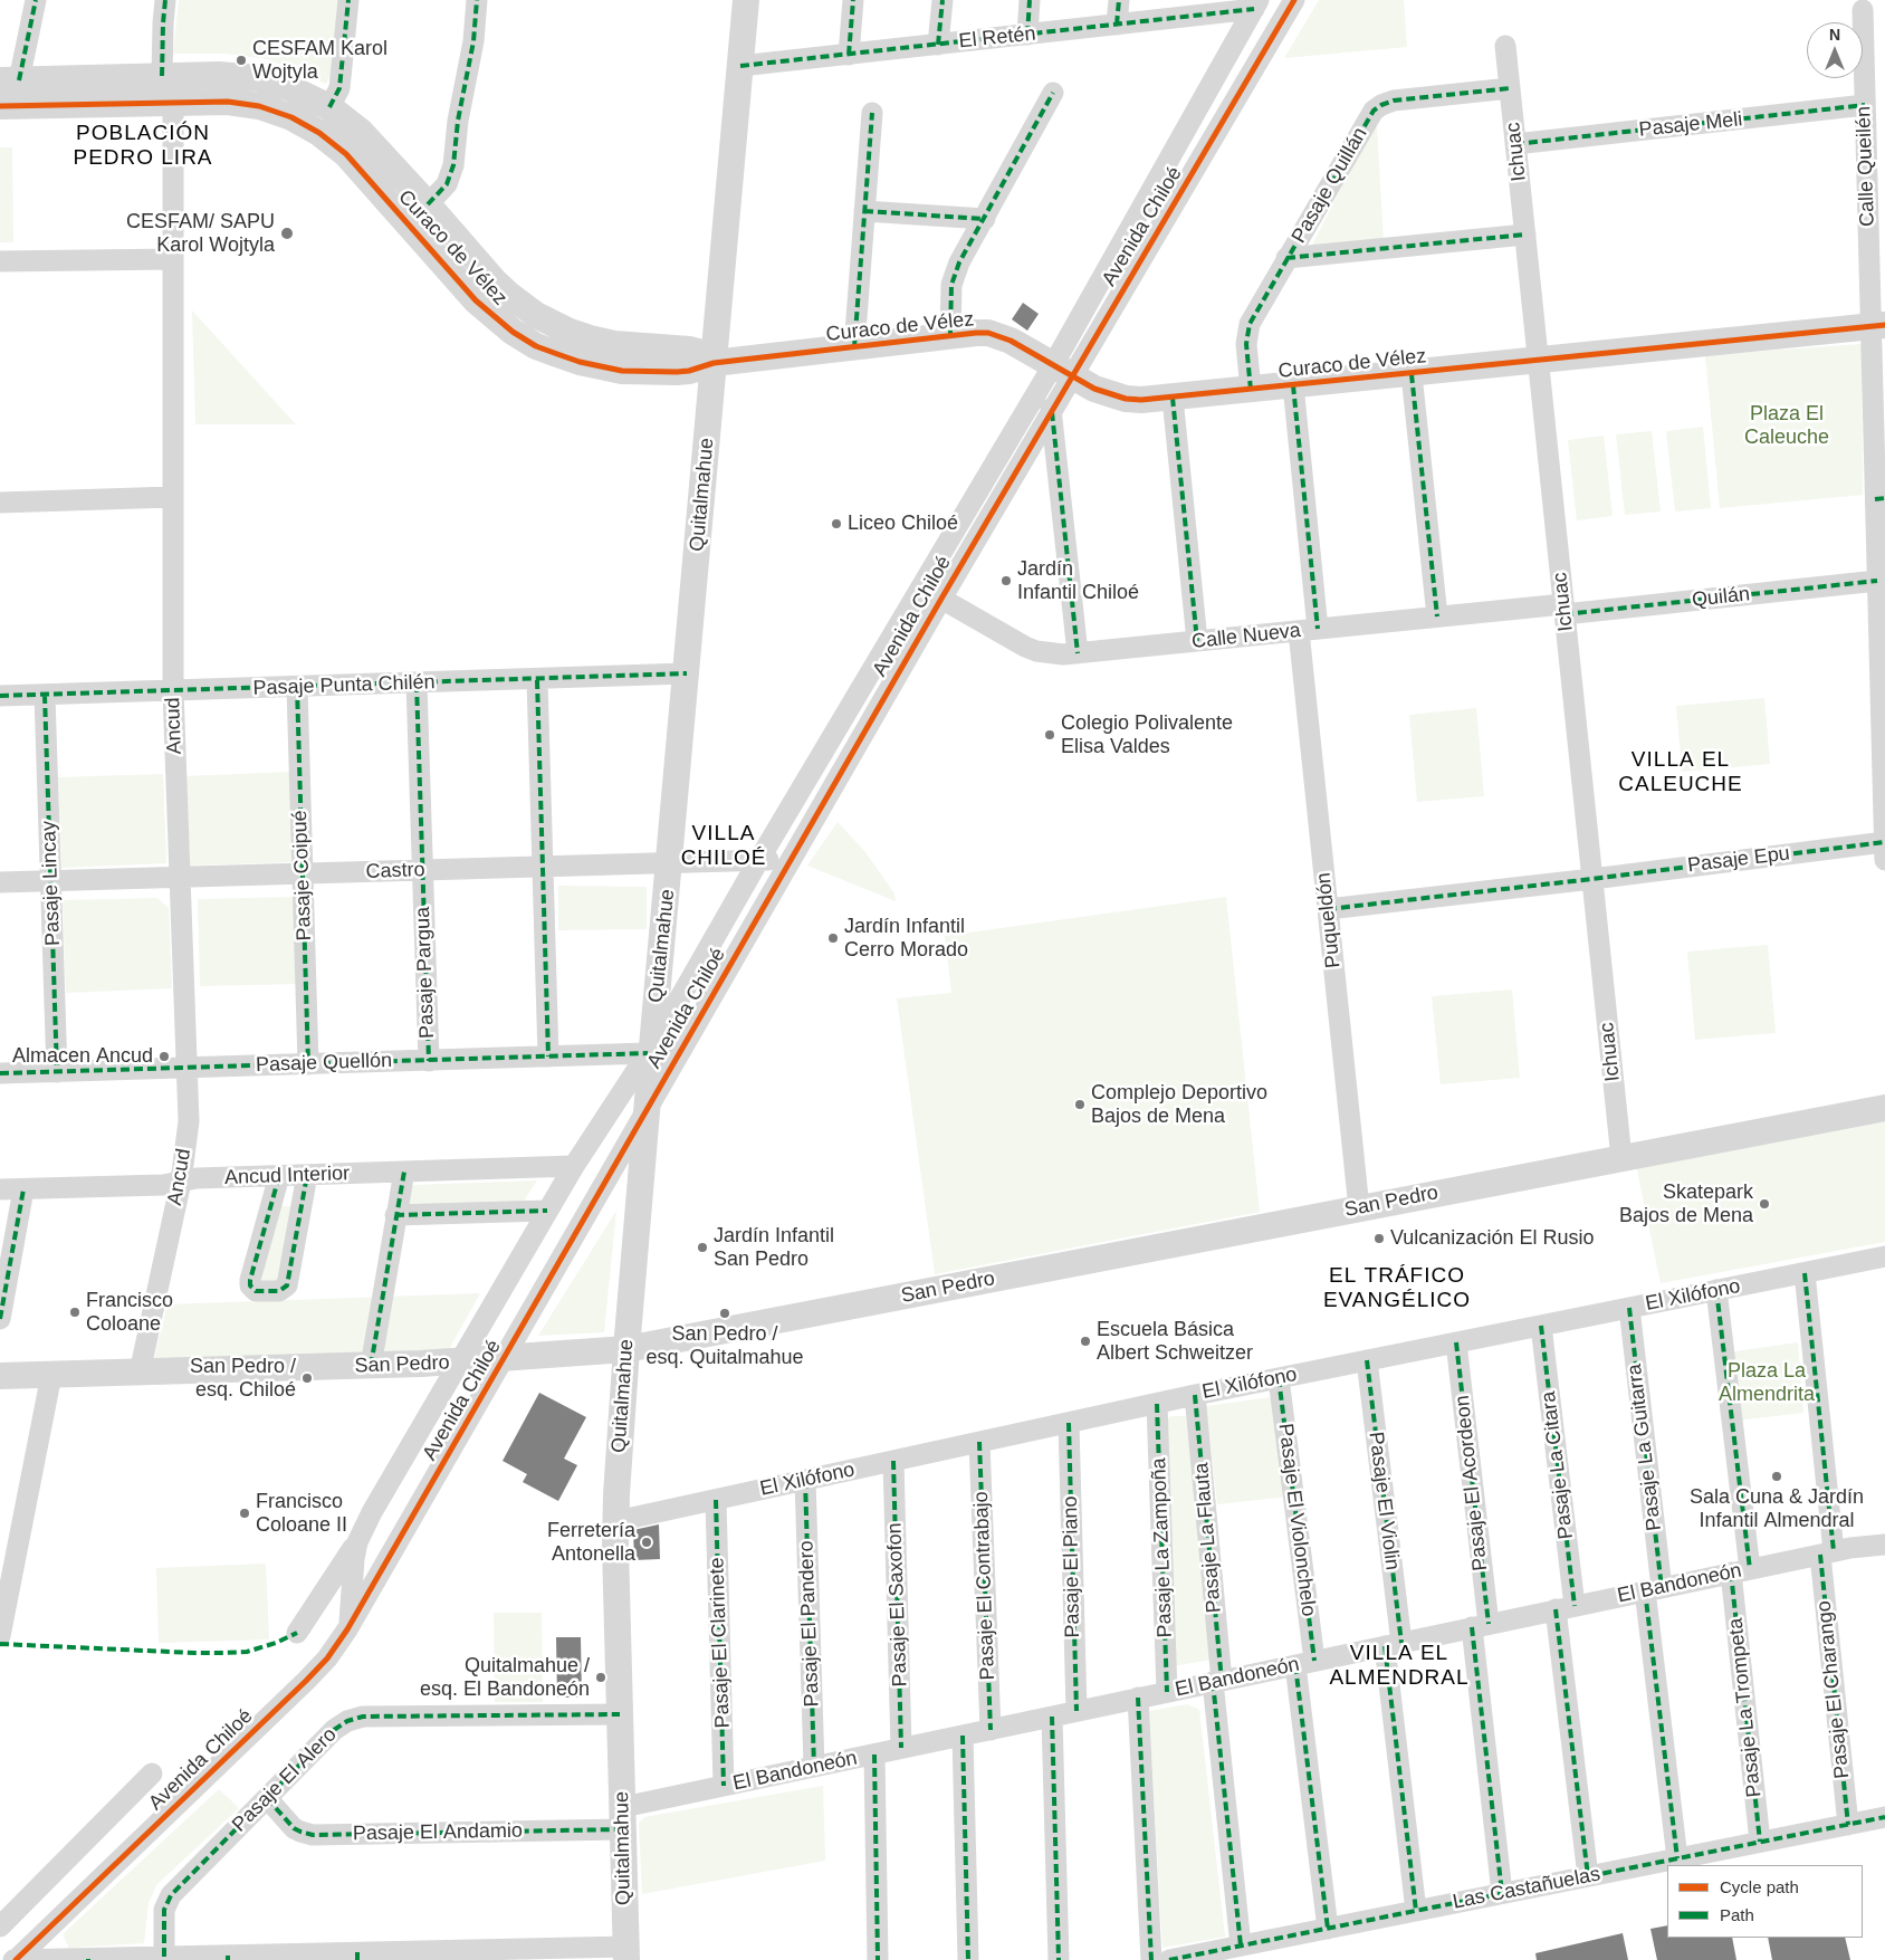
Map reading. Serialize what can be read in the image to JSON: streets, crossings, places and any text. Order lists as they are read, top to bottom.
{
  "streets": {
    "street": [
      "El Retén",
      "Pasaje Meli",
      "Ichuac",
      "Calle Queilén",
      "Pasaje Quillán",
      "Avenida Chiloé",
      "Curaco de Vélez",
      "Quitalmahue",
      "Quilán",
      "Calle Nueva",
      "Pasaje Punta Chilén",
      "Ancud",
      "Pasaje Epu",
      "Castro",
      "Pasaje Coipué",
      "Pasaje Lincay",
      "Puqueldón",
      "Pasaje Pargua",
      "Pasaje Quellón",
      "Ancud Interior",
      "San Pedro",
      "El Xilófono",
      "Pasaje La Guitarra",
      "Pasaje La Citara",
      "Pasaje El Acordeon",
      "Pasaje El Violin",
      "Pasaje El Violonchelo",
      "Pasaje La Flauta",
      "Pasaje La Zampoña",
      "Pasaje El Piano",
      "El Bandoneón",
      "Pasaje El Contrabajo",
      "Pasaje El Saxofon",
      "Pasaje El Pandero",
      "Pasaje El Clarinete",
      "Pasaje El Charango",
      "Pasaje La Trompeta",
      "Pasaje El Alero",
      "Pasaje El Andamio",
      "Las Castañuelas"
    ]
  },
  "crossings": [
    ["El Retén", "Avenida Chiloé"],
    ["El Retén", "Quitalmahue"],
    ["Pasaje Meli", "Ichuac"],
    ["Pasaje Meli", "Calle Queilén"],
    ["Ichuac", "Pasaje Quillán"],
    ["Ichuac", "Curaco de Vélez"],
    ["Ichuac", "Quilán"],
    ["Ichuac", "Calle Nueva"],
    ["Ichuac", "Pasaje Epu"],
    ["Ichuac", "San Pedro"],
    ["Calle Queilén", "Curaco de Vélez"],
    ["Calle Queilén", "Quilán"],
    ["Calle Queilén", "Pasaje Epu"],
    ["Pasaje Quillán", "Curaco de Vélez"],
    ["Avenida Chiloé", "Curaco de Vélez"],
    ["Avenida Chiloé", "Quitalmahue"],
    ["Avenida Chiloé", "Calle Nueva"],
    ["Avenida Chiloé", "Castro"],
    ["Avenida Chiloé", "Pasaje Quellón"],
    ["Avenida Chiloé", "Ancud Interior"],
    ["Avenida Chiloé", "San Pedro"],
    ["Curaco de Vélez", "Quitalmahue"],
    ["Curaco de Vélez", "Ancud"],
    ["Curaco de Vélez", "Puqueldón"],
    ["Quitalmahue", "Pasaje Punta Chilén"],
    ["Quitalmahue", "Castro"],
    ["Quitalmahue", "Pasaje Quellón"],
    ["Quitalmahue", "San Pedro"],
    ["Quitalmahue", "El Xilófono"],
    ["Quitalmahue", "El Bandoneón"],
    ["Quitalmahue", "Pasaje El Alero"],
    ["Quitalmahue", "Pasaje El Andamio"],
    ["Quilán", "Calle Nueva"],
    ["Calle Nueva", "Puqueldón"],
    ["Pasaje Punta Chilén", "Ancud"],
    ["Pasaje Punta Chilén", "Pasaje Coipué"],
    ["Pasaje Punta Chilén", "Pasaje Lincay"],
    ["Pasaje Punta Chilén", "Pasaje Pargua"],
    ["Ancud", "Castro"],
    ["Ancud", "Pasaje Quellón"],
    ["Ancud", "Ancud Interior"],
    ["Ancud", "San Pedro"],
    ["Pasaje Epu", "Puqueldón"],
    ["Castro", "Pasaje Coipué"],
    ["Castro", "Pasaje Lincay"],
    ["Castro", "Pasaje Pargua"],
    ["Pasaje Coipué", "Pasaje Quellón"],
    ["Pasaje Lincay", "Pasaje Quellón"],
    ["Puqueldón", "San Pedro"],
    ["Pasaje Pargua", "Pasaje Quellón"],
    ["El Xilófono", "Pasaje La Guitarra"],
    ["El Xilófono", "Pasaje La Citara"],
    ["El Xilófono", "Pasaje El Acordeon"],
    ["El Xilófono", "Pasaje El Violin"],
    ["El Xilófono", "Pasaje El Violonchelo"],
    ["El Xilófono", "Pasaje La Flauta"],
    ["El Xilófono", "Pasaje La Zampoña"],
    ["El Xilófono", "Pasaje El Piano"],
    ["El Xilófono", "Pasaje El Contrabajo"],
    ["El Xilófono", "Pasaje El Saxofon"],
    ["El Xilófono", "Pasaje El Pandero"],
    ["El Xilófono", "Pasaje El Clarinete"],
    ["El Xilófono", "Pasaje El Charango"],
    ["El Xilófono", "Pasaje La Trompeta"],
    ["Pasaje La Guitarra", "El Bandoneón"],
    ["Pasaje La Guitarra", "Las Castañuelas"],
    ["Pasaje La Citara", "El Bandoneón"],
    ["Pasaje La Citara", "Las Castañuelas"],
    ["Pasaje El Acordeon", "El Bandoneón"],
    ["Pasaje El Acordeon", "Las Castañuelas"],
    ["Pasaje El Violin", "El Bandoneón"],
    ["Pasaje El Violin", "Las Castañuelas"],
    ["Pasaje El Violonchelo", "El Bandoneón"],
    ["Pasaje El Violonchelo", "Las Castañuelas"],
    ["Pasaje La Flauta", "El Bandoneón"],
    ["Pasaje La Flauta", "Las Castañuelas"],
    ["Pasaje La Zampoña", "El Bandoneón"],
    ["Pasaje El Piano", "El Bandoneón"],
    ["El Bandoneón", "Pasaje El Contrabajo"],
    ["El Bandoneón", "Pasaje El Saxofon"],
    ["El Bandoneón", "Pasaje El Pandero"],
    ["El Bandoneón", "Pasaje El Clarinete"],
    ["El Bandoneón", "Pasaje El Charango"],
    ["El Bandoneón", "Pasaje La Trompeta"],
    ["El Bandoneón", "Pasaje El Andamio"],
    ["Pasaje El Charango", "Las Castañuelas"],
    ["Pasaje La Trompeta", "Las Castañuelas"],
    ["Pasaje El Alero", "Pasaje El Andamio"]
  ],
  "districts": [
    "POBLACIÓN PEDRO LIRA",
    "VILLA EL CALEUCHE",
    "VILLA CHILOÉ",
    "EL TRÁFICO EVANGÉLICO",
    "VILLA EL ALMENDRAL"
  ],
  "parks": ["Plaza El Caleuche", "Plaza La Almendrita"],
  "places": [
    "CESFAM Karol Wojtyla",
    "CESFAM/ SAPU Karol Wojtyla",
    "Liceo Chiloé",
    "Jardín Infantil Chiloé",
    "Colegio Polivalente Elisa Valdes",
    "Jardín Infantil Cerro Morado",
    "Almacen Ancud",
    "Complejo Deportivo Bajos de Mena",
    "Skatepark Bajos de Mena",
    "Vulcanización El Rusio",
    "Jardín Infantil San Pedro",
    "Francisco Coloane",
    "San Pedro / esq. Quitalmahue",
    "Escuela Básica Albert Schweitzer",
    "San Pedro / esq. Chiloé",
    "Sala Cuna & Jardín Infantil Almendral",
    "Francisco Coloane II",
    "Ferretería Antonella",
    "Quitalmahue / esq. El Bandoneón"
  ],
  "legend": ["Cycle path", "Path"],
  "north": "top"
}
